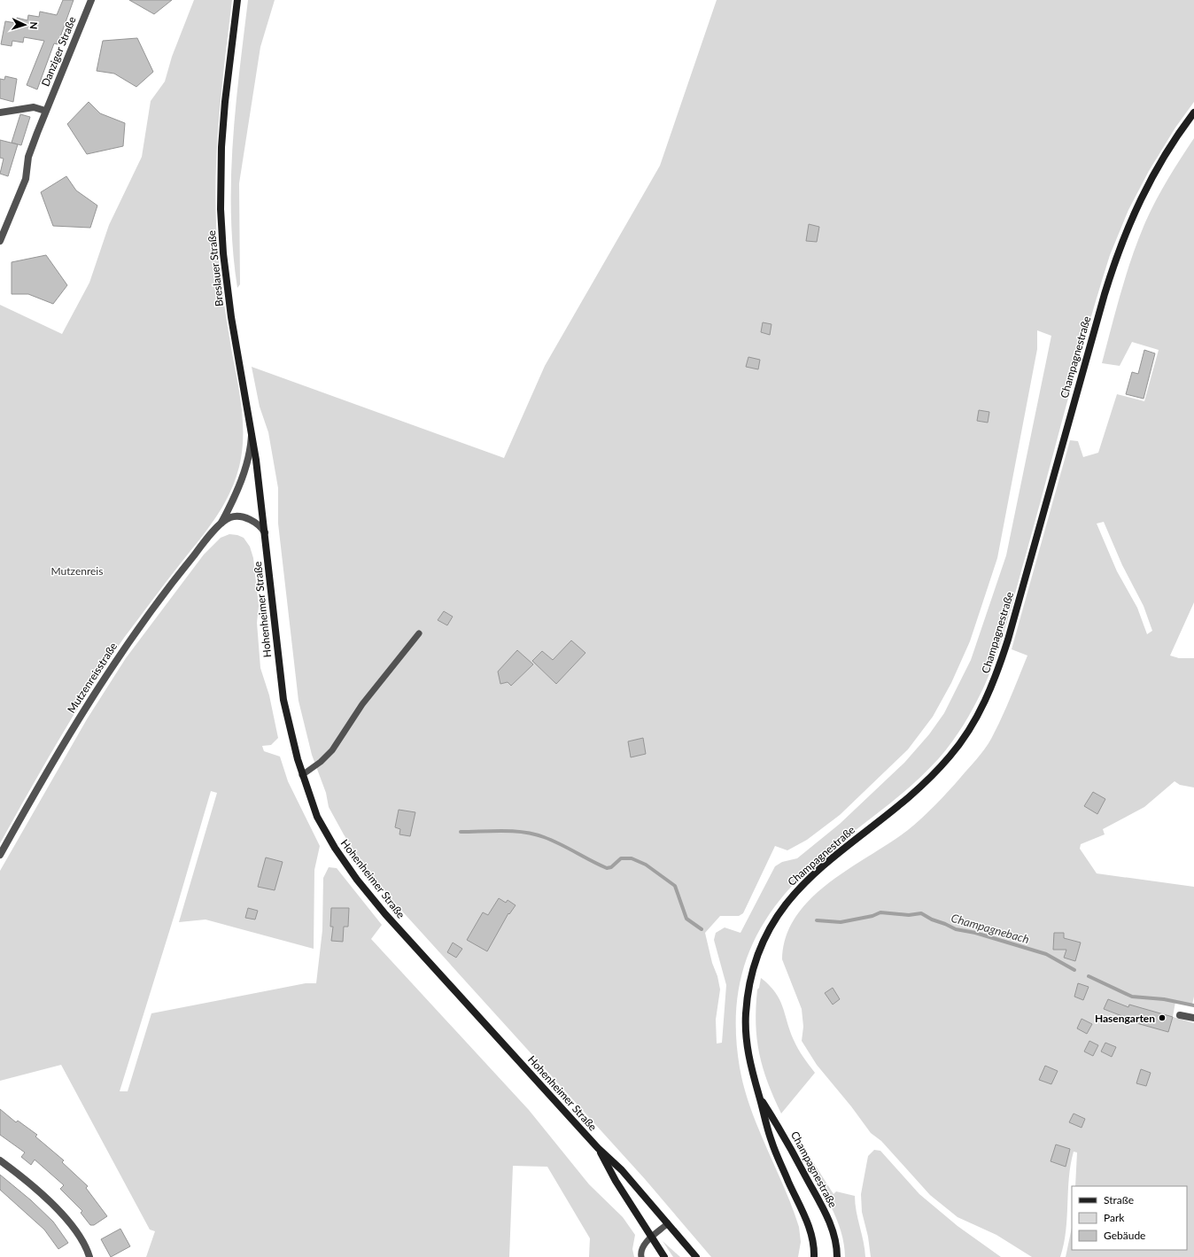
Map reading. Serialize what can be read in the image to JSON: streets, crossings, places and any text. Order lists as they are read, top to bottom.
{
  "streets": {
    "main road": ["Breslauer Straße", "Champagnestraße", "Hohenheimer Straße"],
    "street": ["Danziger Straße", "Mutzenreisstraße"]
  },
  "crossings": [
    ["Breslauer Straße", "Hohenheimer Straße"],
    ["Breslauer Straße", "Mutzenreisstraße"],
    ["Hohenheimer Straße", "Mutzenreisstraße"]
  ],
  "water": ["Champagnebach"],
  "parks": ["Mutzenreis"],
  "places": ["Hasengarten"],
  "legend": ["Straße", "Park", "Gebäude"],
  "north": "right"
}
